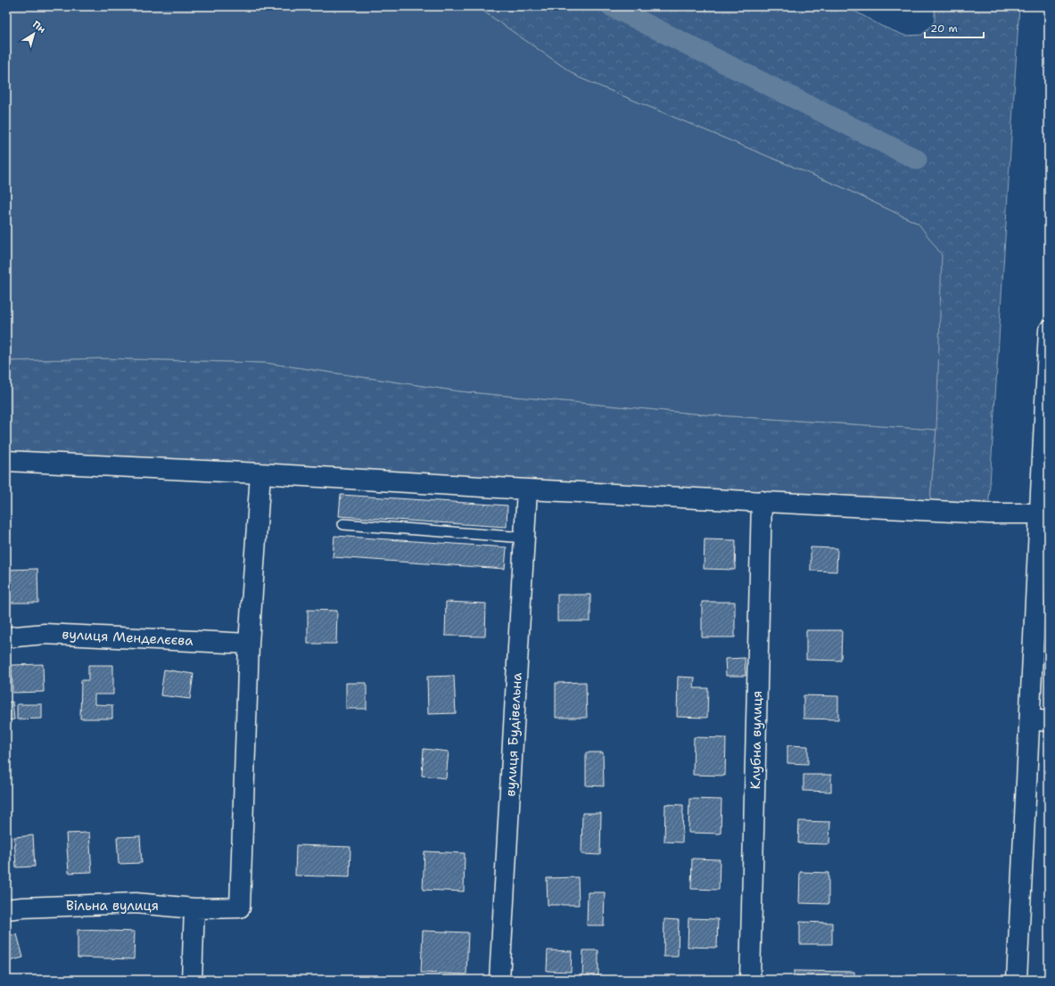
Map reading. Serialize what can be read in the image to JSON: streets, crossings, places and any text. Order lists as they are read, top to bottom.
{
  "streets": {
    "street": [
      "вулиця Менделєєва",
      "вулиця Будівельна",
      "Клубна вулиця",
      "Вільна вулиця"
    ]
  },
  "crossings": [
    ["вулиця Менделєєва", "Вільна вулиця"]
  ],
  "scale_bar": "20 m",
  "north": "top right"
}
